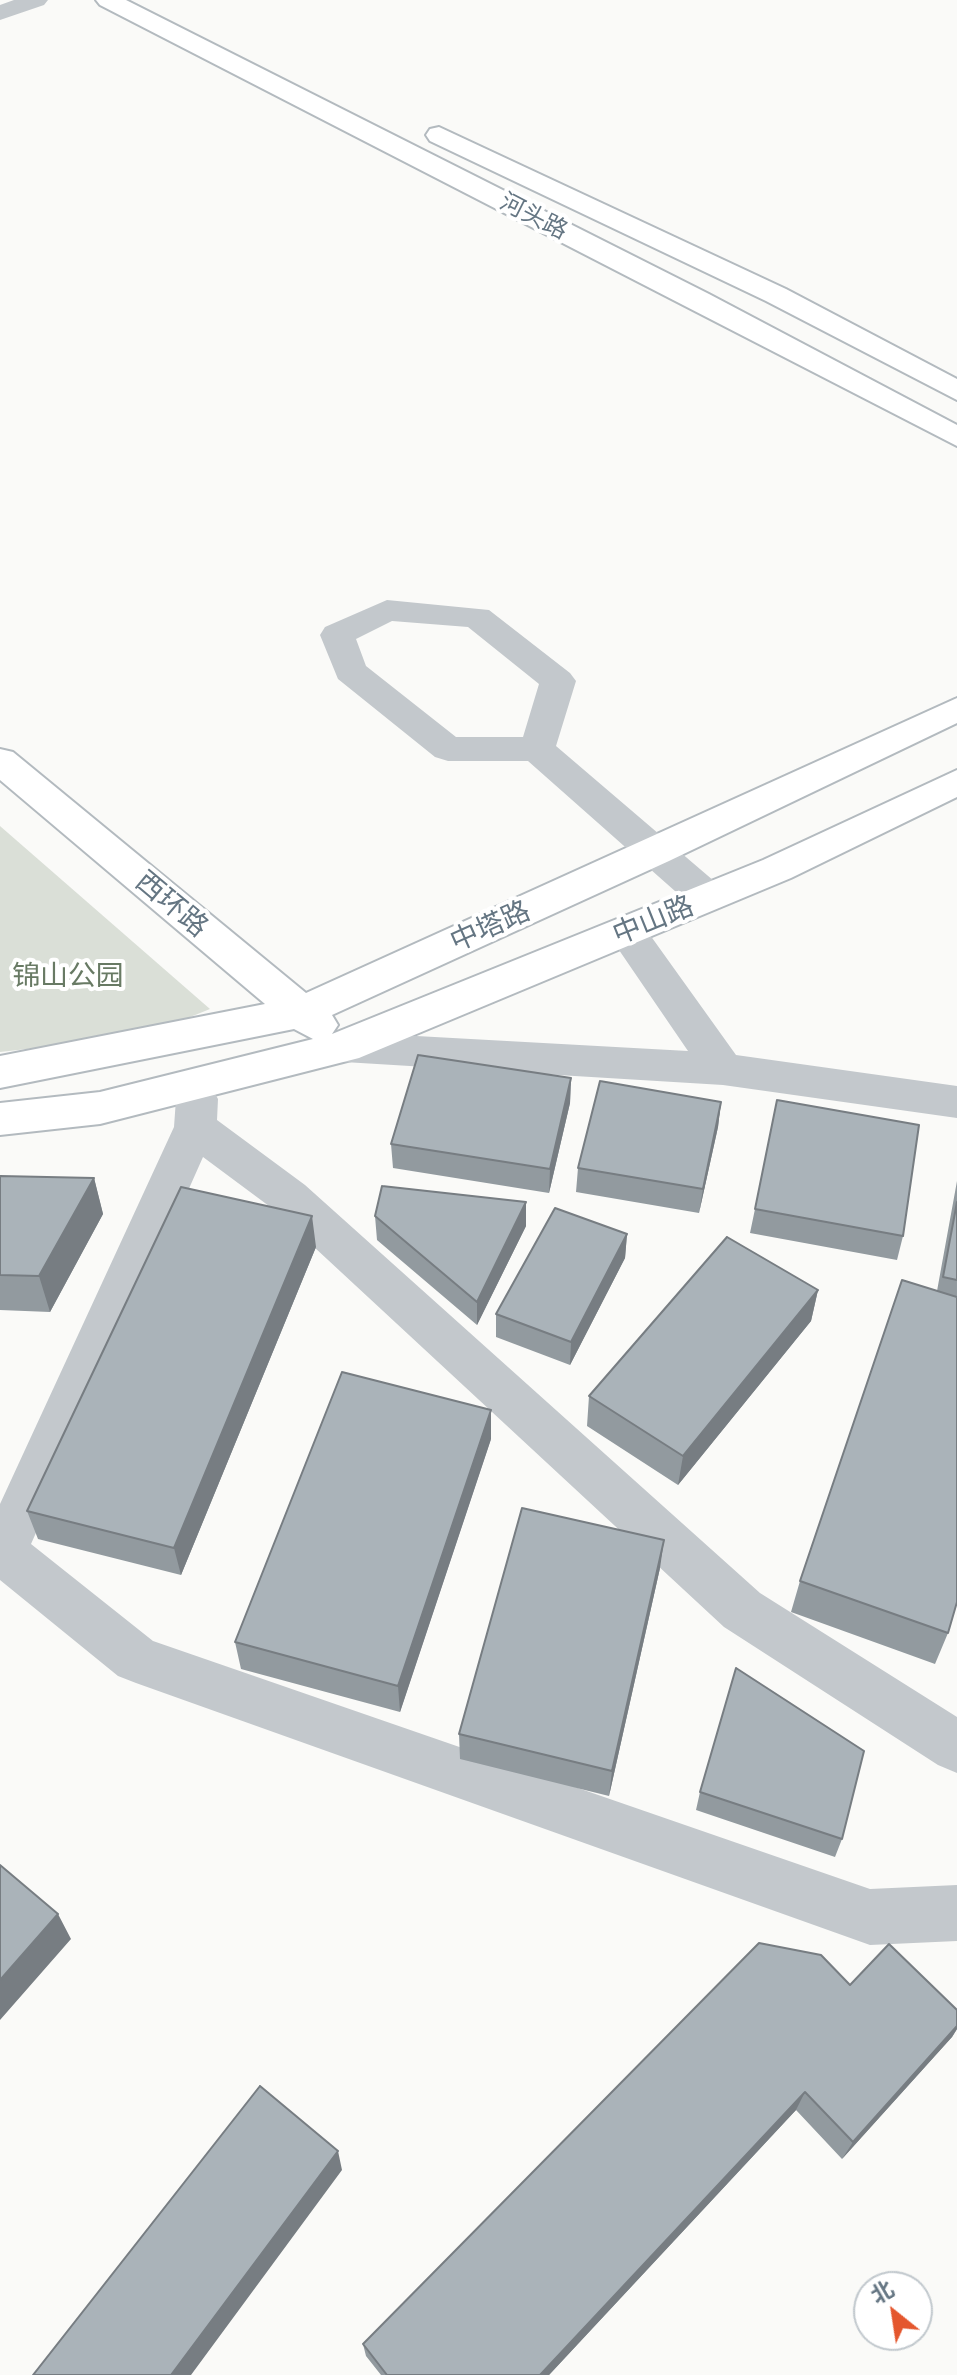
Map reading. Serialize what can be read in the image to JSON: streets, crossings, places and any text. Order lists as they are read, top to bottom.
{
  "streets": {
    "main road": [
      "河头路",
      "西环路",
      "中山路",
      "中塔路"
    ]
  },
  "crossings": [
    ["西环路", "中山路"],
    ["西环路", "中塔路"]
  ],
  "parks": ["锦山公园"],
  "north": "top left"
}
